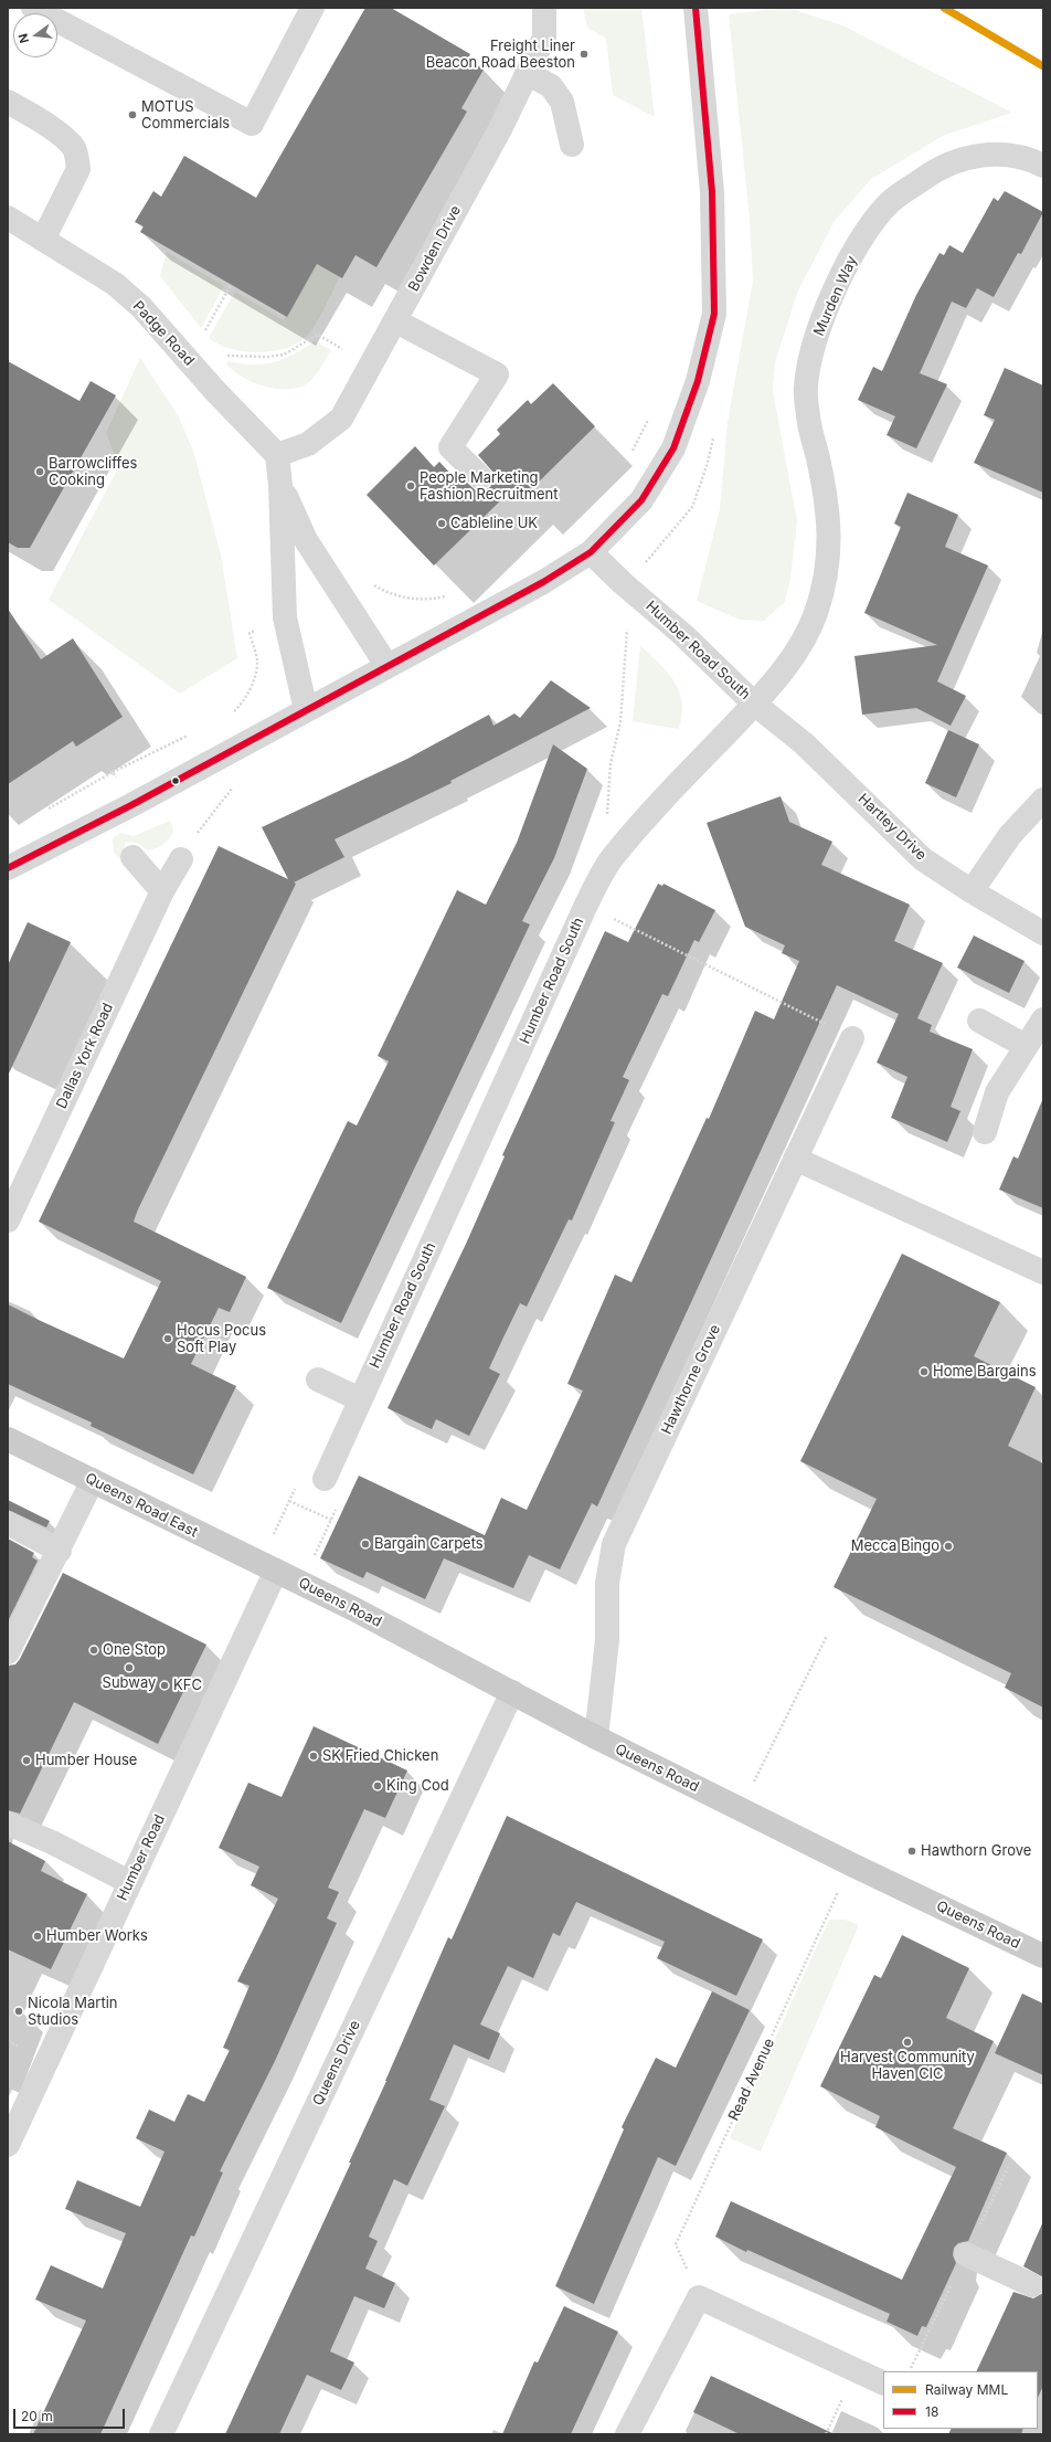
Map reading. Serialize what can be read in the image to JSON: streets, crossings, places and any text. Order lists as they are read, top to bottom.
{
  "streets": {
    "main road": ["Queens Road East", "Queens Road"],
    "street": [
      "Bowden Drive",
      "Murden Way",
      "Padge Road",
      "Humber Road South",
      "Hartley Drive",
      "Dallas York Road",
      "Hawthorne Grove",
      "Humber Road",
      "Queens Drive"
    ],
    "path": ["Read Avenue"]
  },
  "crossings": [
    ["Bowden Drive", "Padge Road"],
    ["Murden Way", "Humber Road South"],
    ["Murden Way", "Hartley Drive"],
    ["Humber Road South", "Hartley Drive"],
    ["Hawthorne Grove", "Queens Road"],
    ["Queens Road East", "Queens Road"],
    ["Queens Road East", "Humber Road"],
    ["Queens Road", "Humber Road"],
    ["Queens Road", "Queens Drive"],
    ["Queens Road", "Read Avenue"]
  ],
  "places": [
    "Freight Liner Beacon Road Beeston",
    "MOTUS Commercials",
    "Barrowcliffes Cooking",
    "People Marketing Fashion Recruitment",
    "Cableline UK",
    "Hocus Pocus Soft Play",
    "Home Bargains",
    "Bargain Carpets",
    "Mecca Bingo",
    "One Stop",
    "Subway",
    "KFC",
    "SK Fried Chicken",
    "Humber House",
    "King Cod",
    "Hawthorn Grove",
    "Humber Works",
    "Nicola Martin Studios",
    "Harvest Community Haven CIC"
  ],
  "lines": ["rail line MML", "transit line 18"],
  "legend": ["Railway MML", "18"],
  "scale_bar": "20 m",
  "north": "left"
}
